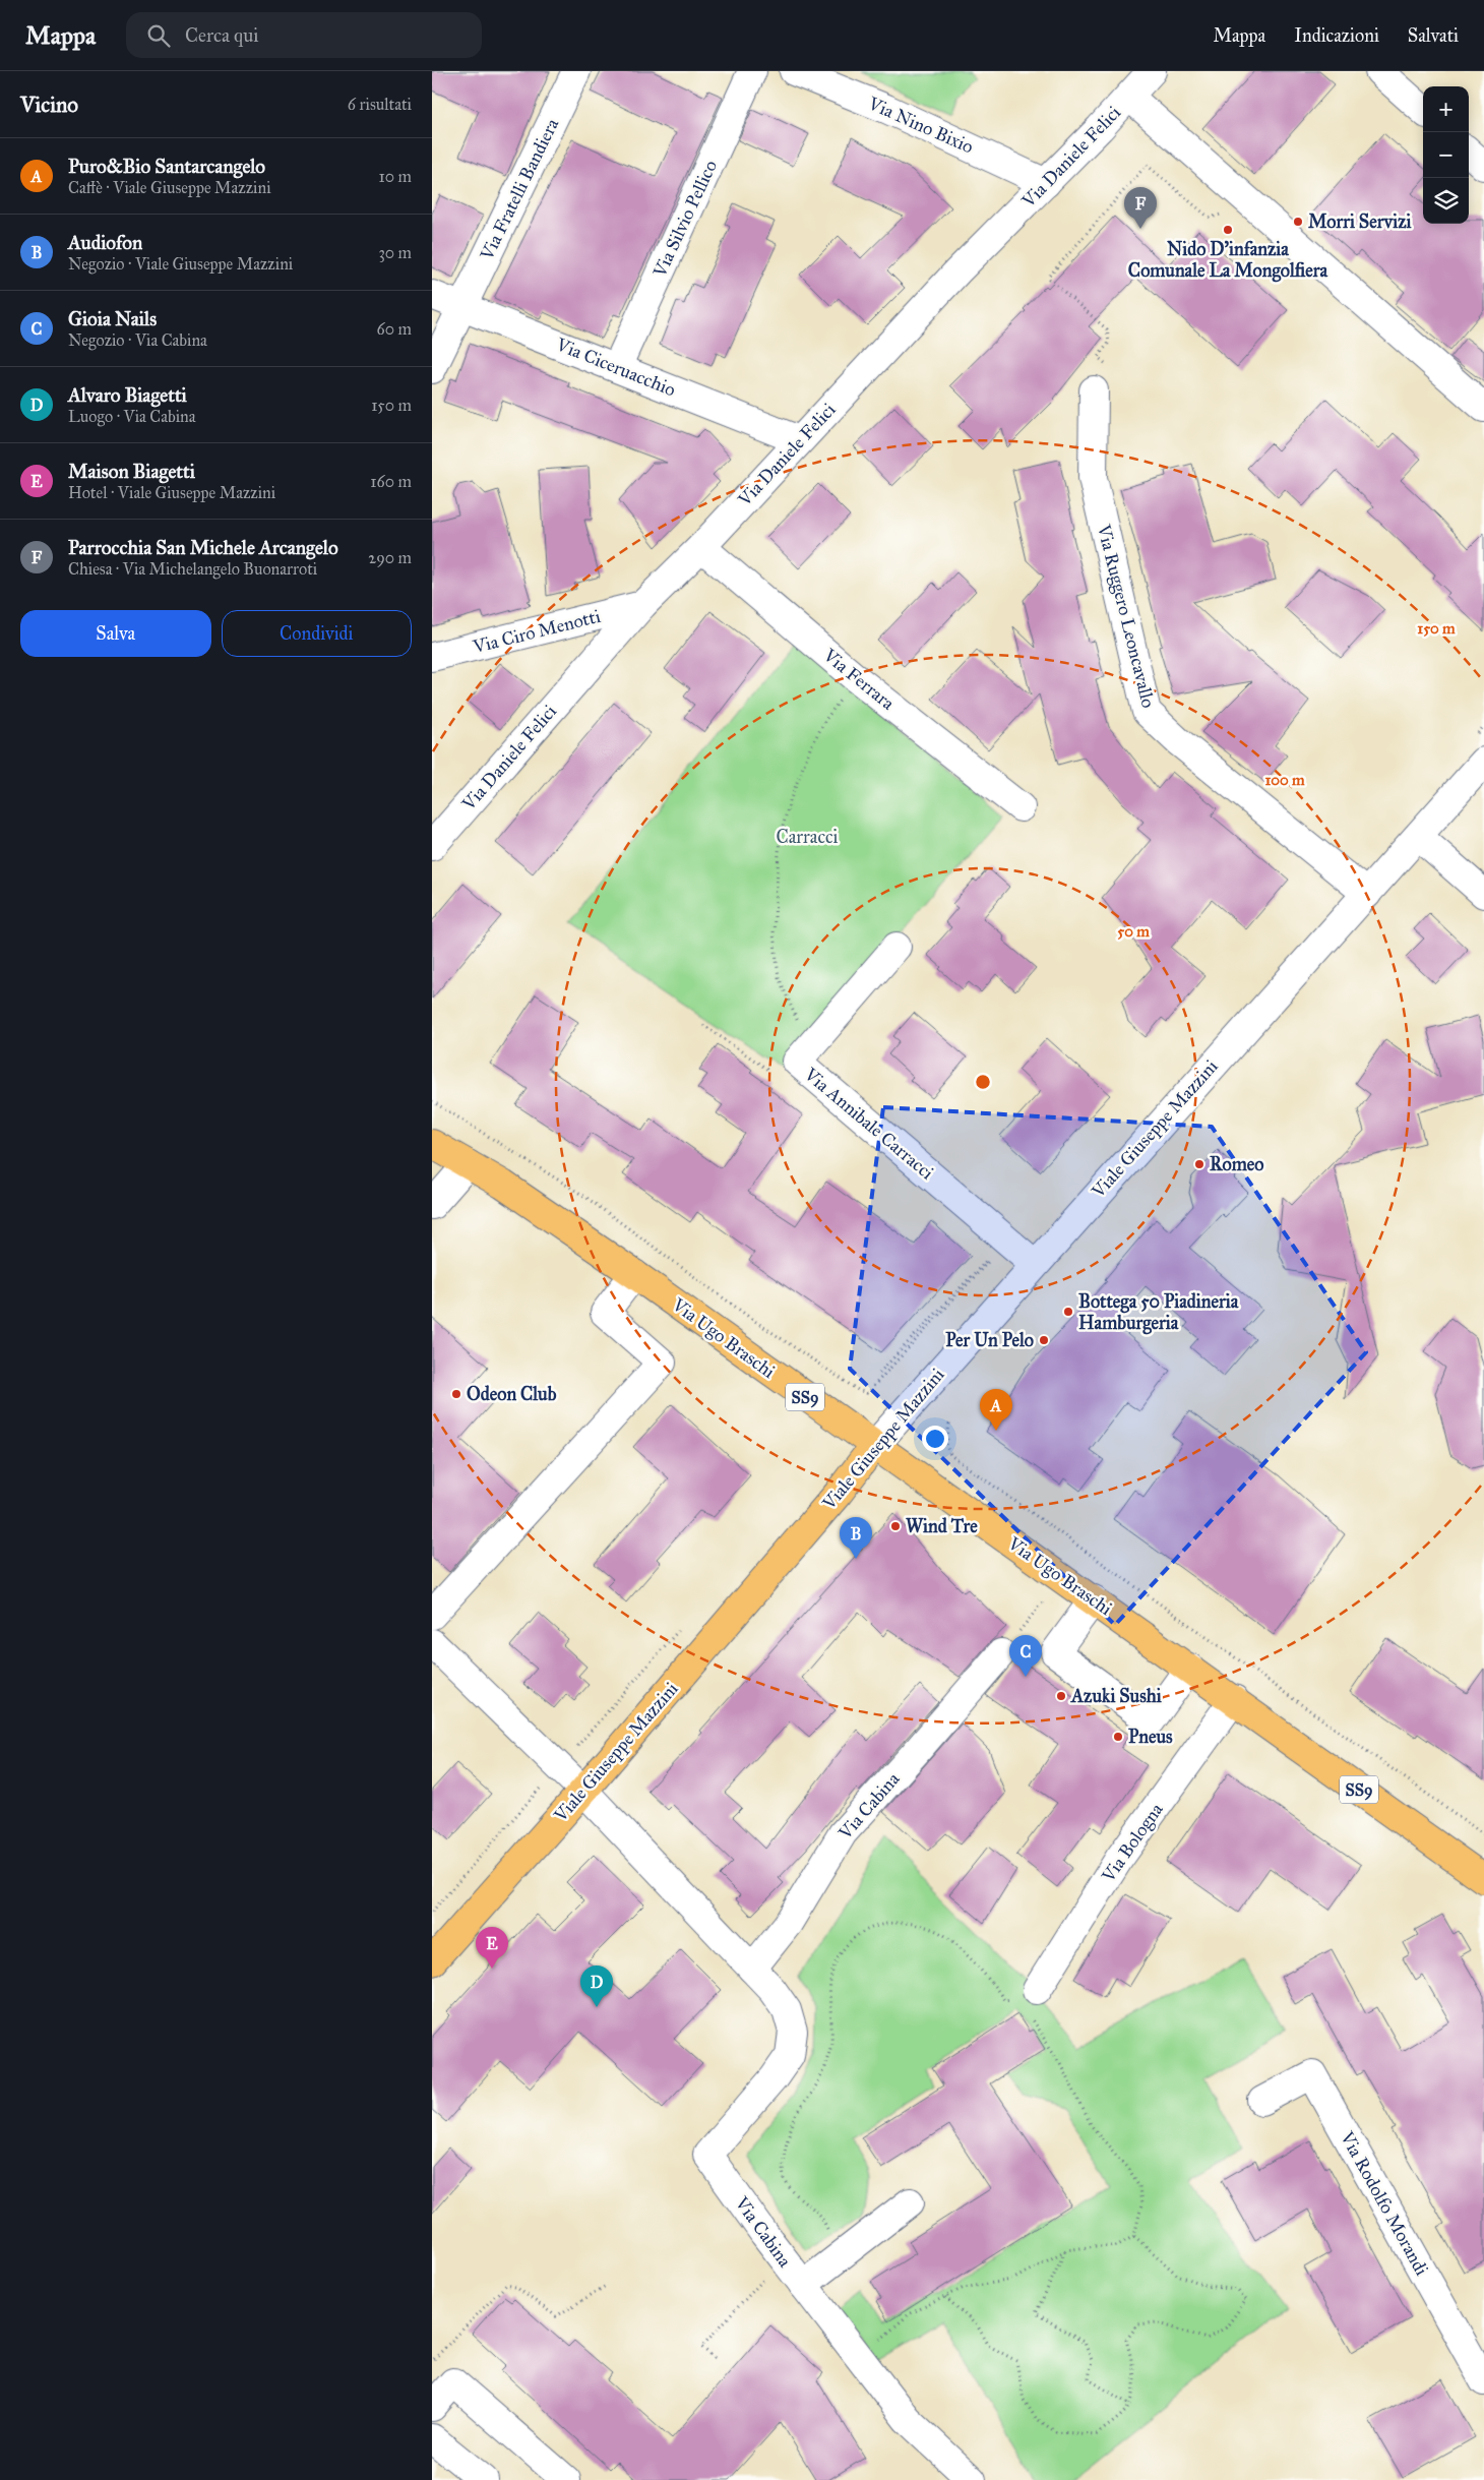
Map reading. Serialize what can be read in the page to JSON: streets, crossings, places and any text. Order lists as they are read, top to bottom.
{
  "streets": {
    "main road": ["Viale Giuseppe Mazzini", "Via Ugo Braschi", "SS9"],
    "street": [
      "Via Nino Bixio",
      "Via Daniele Felici",
      "Via Fratelli Bandiera",
      "Via Silvio Pellico",
      "Via Ciceruacchio",
      "Via Ruggero Leoncavallo",
      "Via Ciro Menotti",
      "Via Ferrara",
      "Via Annibale Carracci",
      "Via Cabina",
      "Via Bologna",
      "Via Rodolfo Morandi"
    ]
  },
  "crossings": [
    ["Via Nino Bixio", "Via Daniele Felici"],
    ["Via Daniele Felici", "Via Ciceruacchio"],
    ["Via Daniele Felici", "Via Ciro Menotti"],
    ["Via Daniele Felici", "Via Ferrara"],
    ["Via Fratelli Bandiera", "Via Ciceruacchio"],
    ["Via Silvio Pellico", "Via Ciceruacchio"],
    ["Via Ruggero Leoncavallo", "Viale Giuseppe Mazzini"],
    ["Via Annibale Carracci", "Viale Giuseppe Mazzini"],
    ["Viale Giuseppe Mazzini", "Via Ugo Braschi"],
    ["Viale Giuseppe Mazzini", "Via Cabina"],
    ["Via Ugo Braschi", "Via Bologna"]
  ],
  "parks": ["Carracci"],
  "places": [
    "Morri Servizi",
    "Nido D'infanzia Comunale La Mongolfiera",
    "Romeo",
    "Bottega 50 Piadineria Hamburgeria",
    "Per Un Pelo",
    "Odeon Club",
    "Wind Tre",
    "Azuki Sushi",
    "Pneus"
  ],
  "page": {
    "header": "Mappa",
    "search": "Cerca qui",
    "nav": ["Mappa", "Indicazioni", "Salvati"],
    "heading": ["Vicino", "6 risultati"],
    "map_buttons": ["+", "−"],
    "list": [
      {
        "mark": "A",
        "name": "Puro&Bio Santarcangelo",
        "note": "Caffè · Viale Giuseppe Mazzini",
        "value": "10 m"
      },
      {
        "mark": "B",
        "name": "Audiofon",
        "note": "Negozio · Viale Giuseppe Mazzini",
        "value": "30 m"
      },
      {
        "mark": "C",
        "name": "Gioia Nails",
        "note": "Negozio · Via Cabina",
        "value": "60 m"
      },
      {
        "mark": "D",
        "name": "Alvaro Biagetti",
        "note": "Luogo · Via Cabina",
        "value": "150 m"
      },
      {
        "mark": "E",
        "name": "Maison Biagetti",
        "note": "Hotel · Viale Giuseppe Mazzini",
        "value": "160 m"
      },
      {
        "mark": "F",
        "name": "Parrocchia San Michele Arcangelo",
        "note": "Chiesa · Via Michelangelo Buonarroti",
        "value": "290 m"
      }
    ],
    "pins": [
      "F",
      "A",
      "B",
      "C",
      "E",
      "D"
    ],
    "buttons": ["Salva", "Condividi"]
  },
  "rings": ["150 m", "100 m", "50 m"]
}
